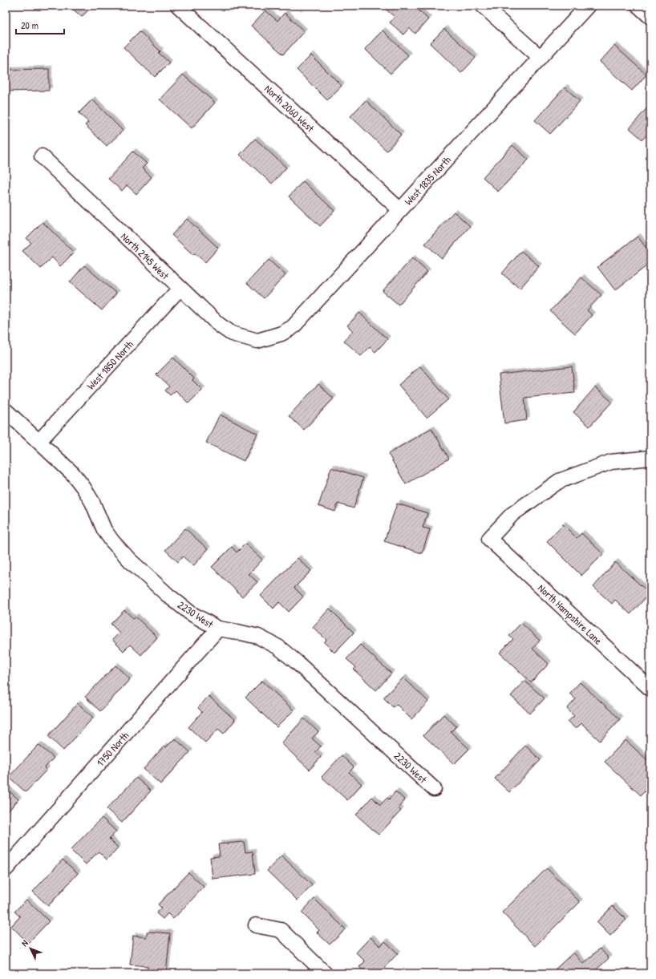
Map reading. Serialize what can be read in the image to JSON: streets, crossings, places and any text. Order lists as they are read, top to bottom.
{
  "streets": {
    "street": [
      "North 2060 West",
      "West 1835 North",
      "North 2145 West",
      "West 1850 North",
      "2230 West",
      "North Hampshire Lane",
      "1750 North"
    ]
  },
  "crossings": [
    ["North 2060 West", "West 1835 North"],
    ["West 1835 North", "North 2145 West"],
    ["North 2145 West", "West 1850 North"],
    ["West 1850 North", "2230 West"],
    ["2230 West", "1750 North"]
  ],
  "scale_bar": "20 m",
  "north": "top left"
}
